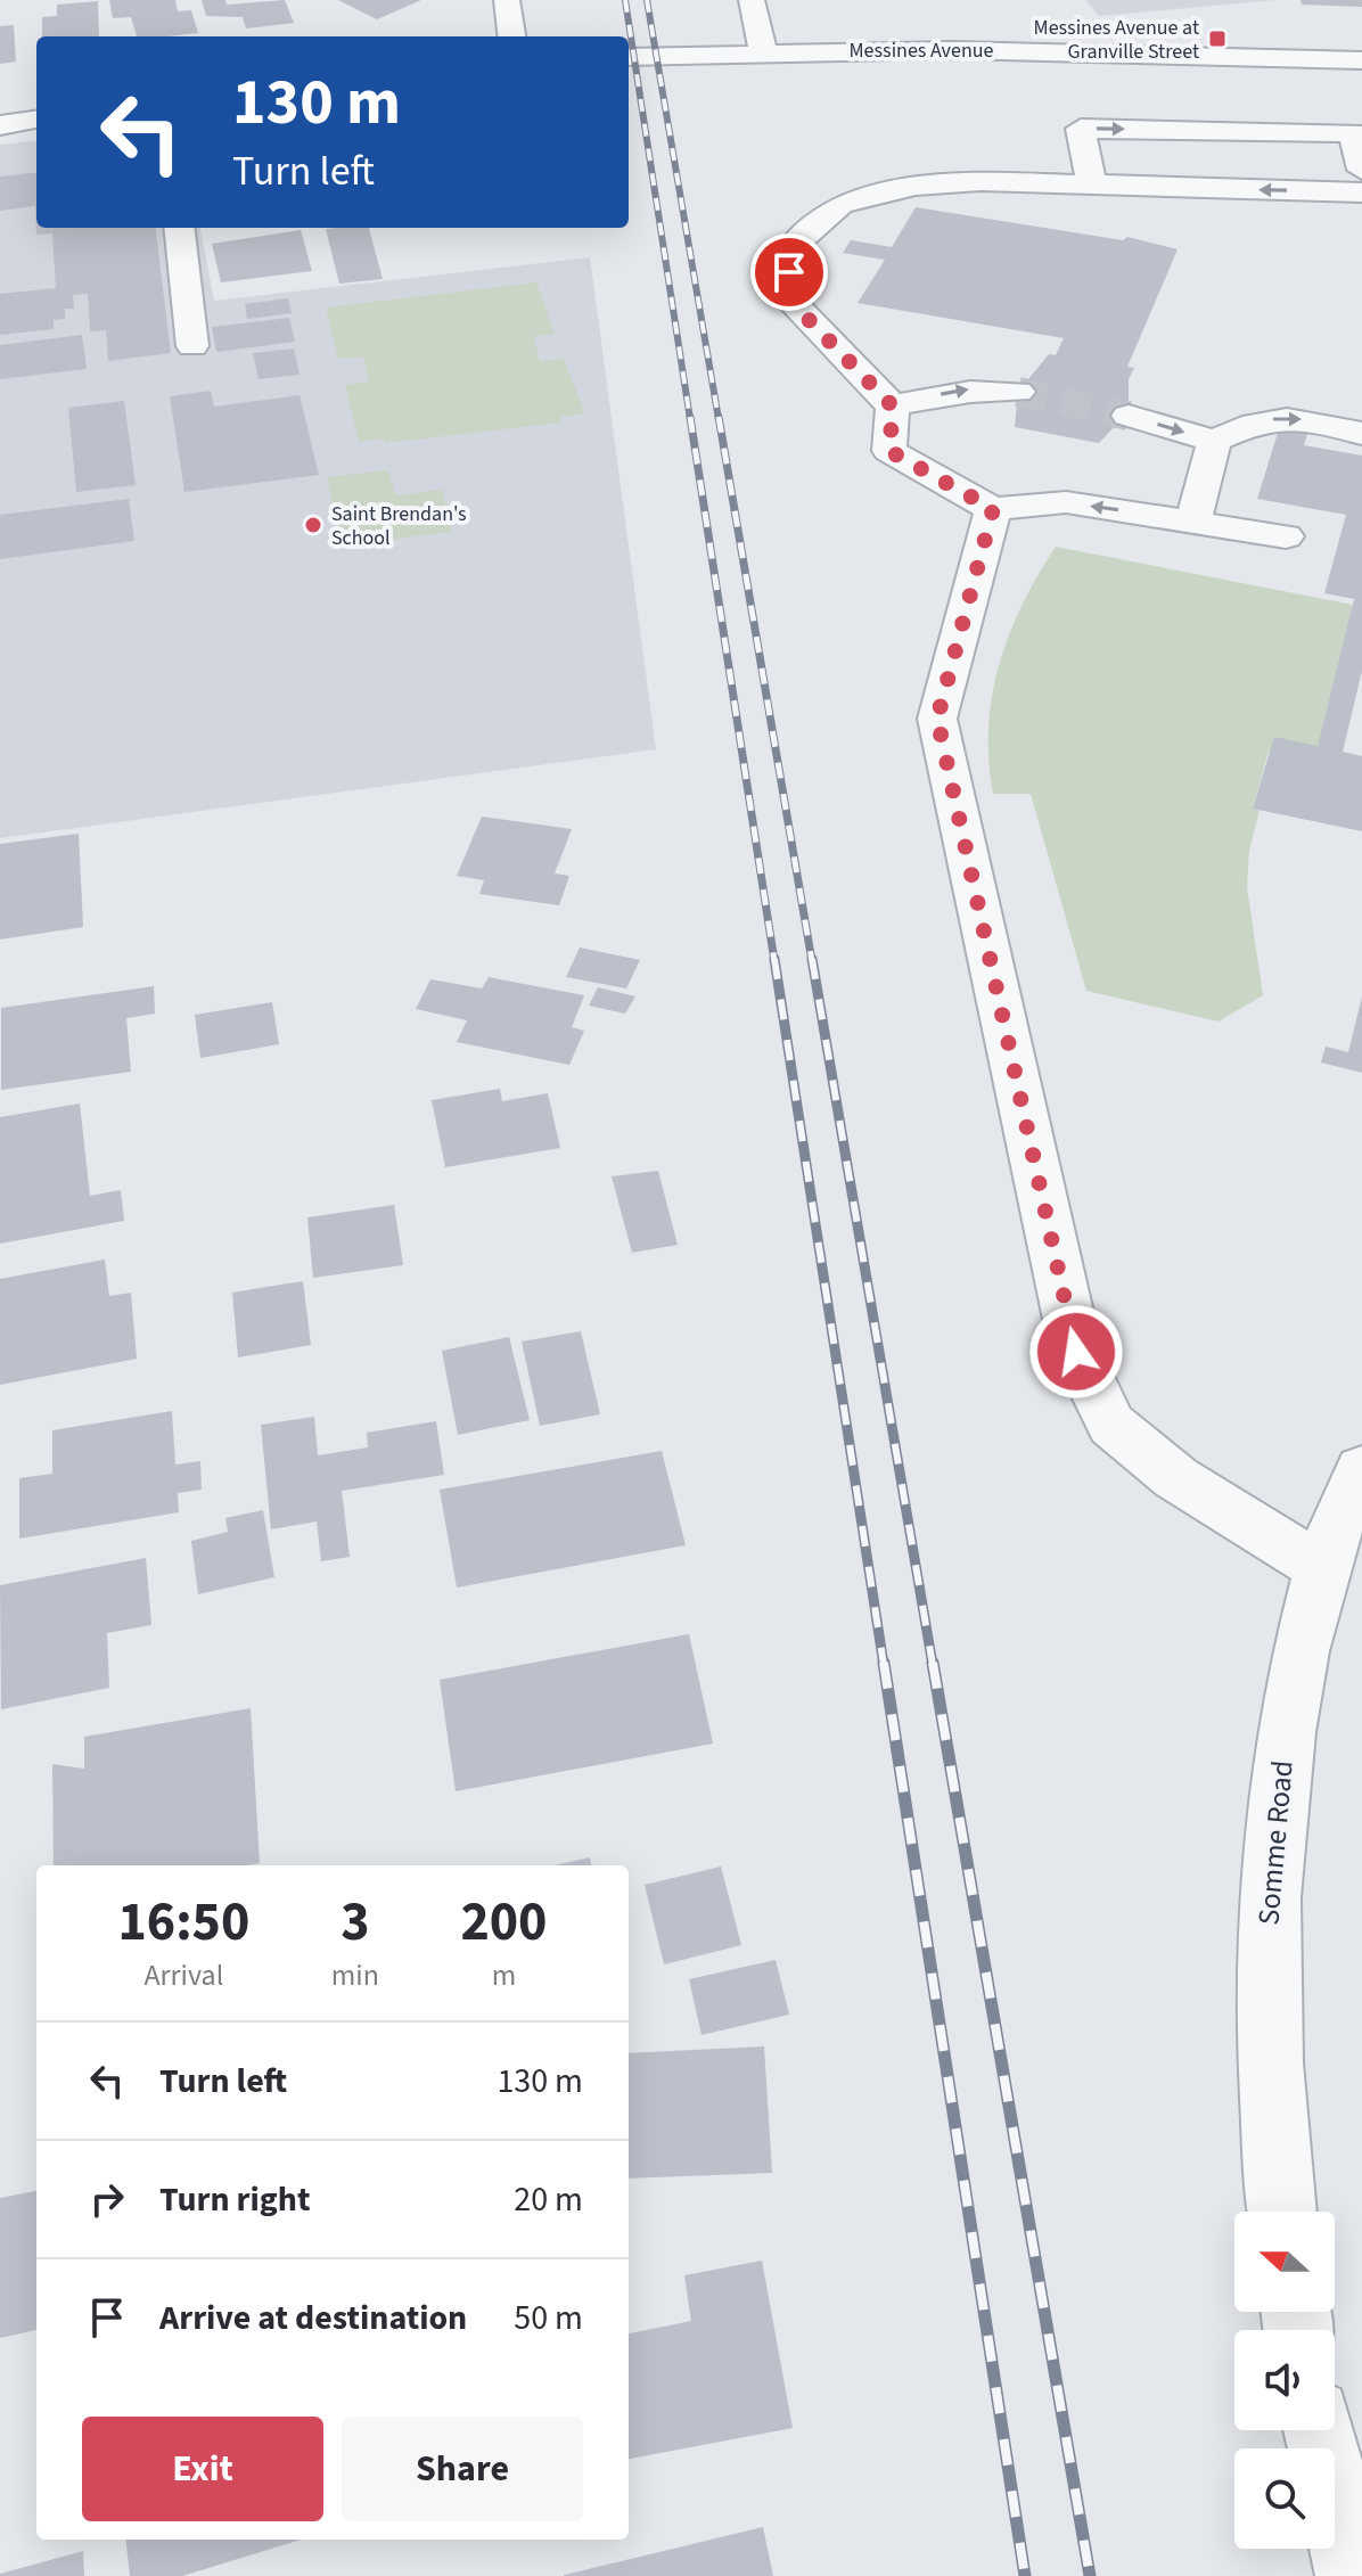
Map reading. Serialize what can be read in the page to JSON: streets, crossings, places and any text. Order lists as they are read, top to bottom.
{
  "streets": {
    "street": ["Messines Avenue", "Somme Road"]
  },
  "places": {
    "transit": ["Messines Avenue at Granville Street"],
    "other": ["Saint Brendan's School"]
  },
  "north": "left",
  "page": {
    "turn": ["130 m", "Turn left"],
    "eta": [
      "16:50",
      "Arrival",
      "3",
      "min",
      "200",
      "m"
    ],
    "list": [
      {
        "name": "Turn left",
        "value": "130 m"
      },
      {
        "name": "Turn right",
        "value": "20 m"
      },
      {
        "name": "Arrive at destination",
        "value": "50 m"
      }
    ],
    "buttons": ["Exit", "Share"]
  }
}
